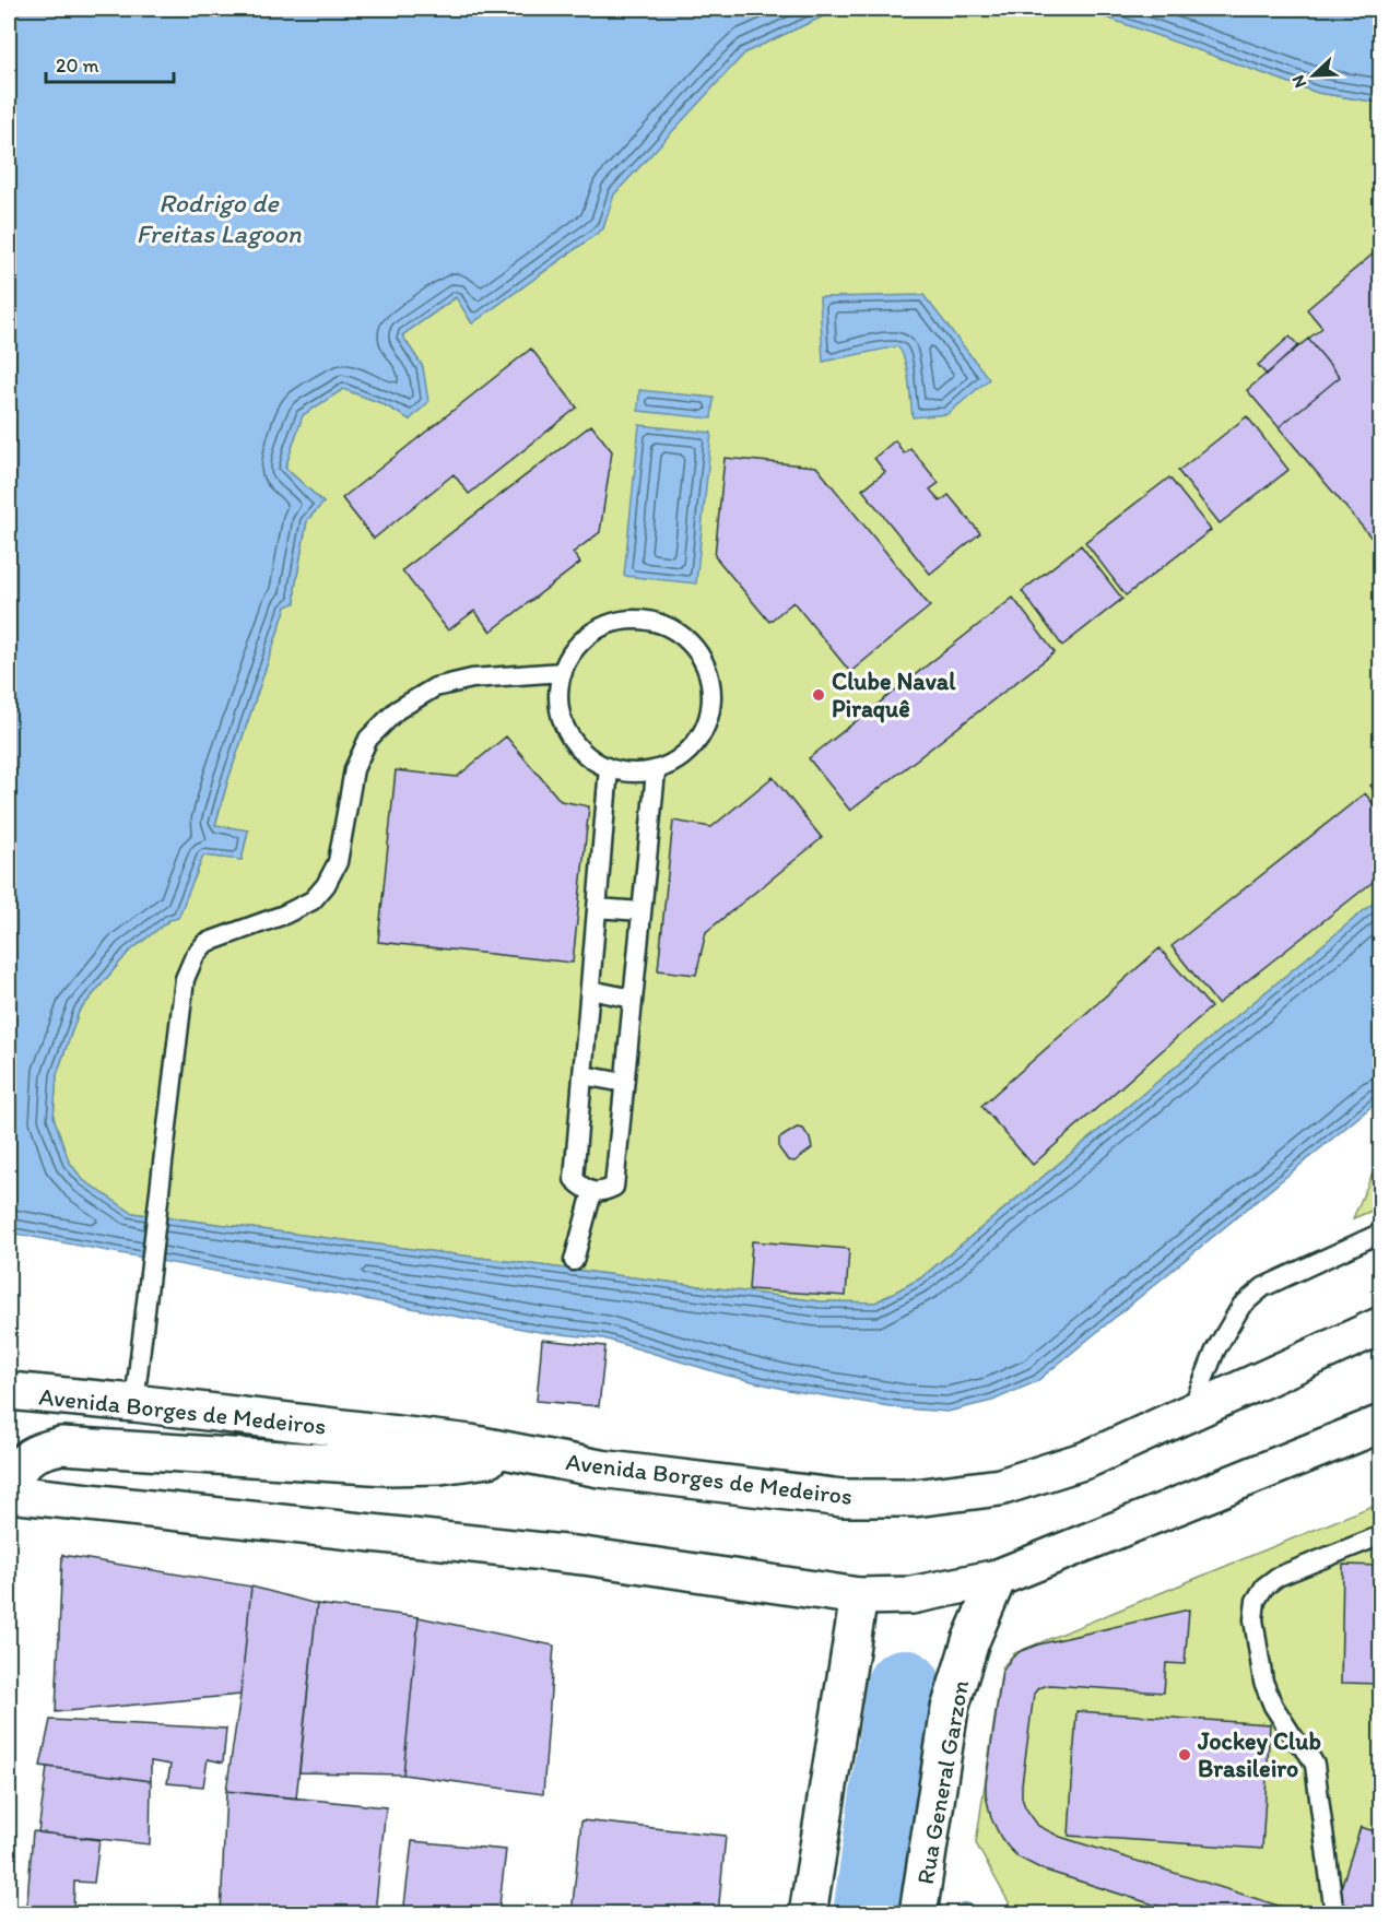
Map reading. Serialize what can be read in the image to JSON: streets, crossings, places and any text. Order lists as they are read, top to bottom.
{
  "streets": {
    "main road": ["Avenida Borges de Medeiros", "Rua General Garzon"]
  },
  "water": ["Rodrigo de Freitas Lagoon"],
  "places": ["Clube Naval Piraquê", "Jockey Club Brasileiro"],
  "scale_bar": "20 m",
  "north": "bottom left"
}
